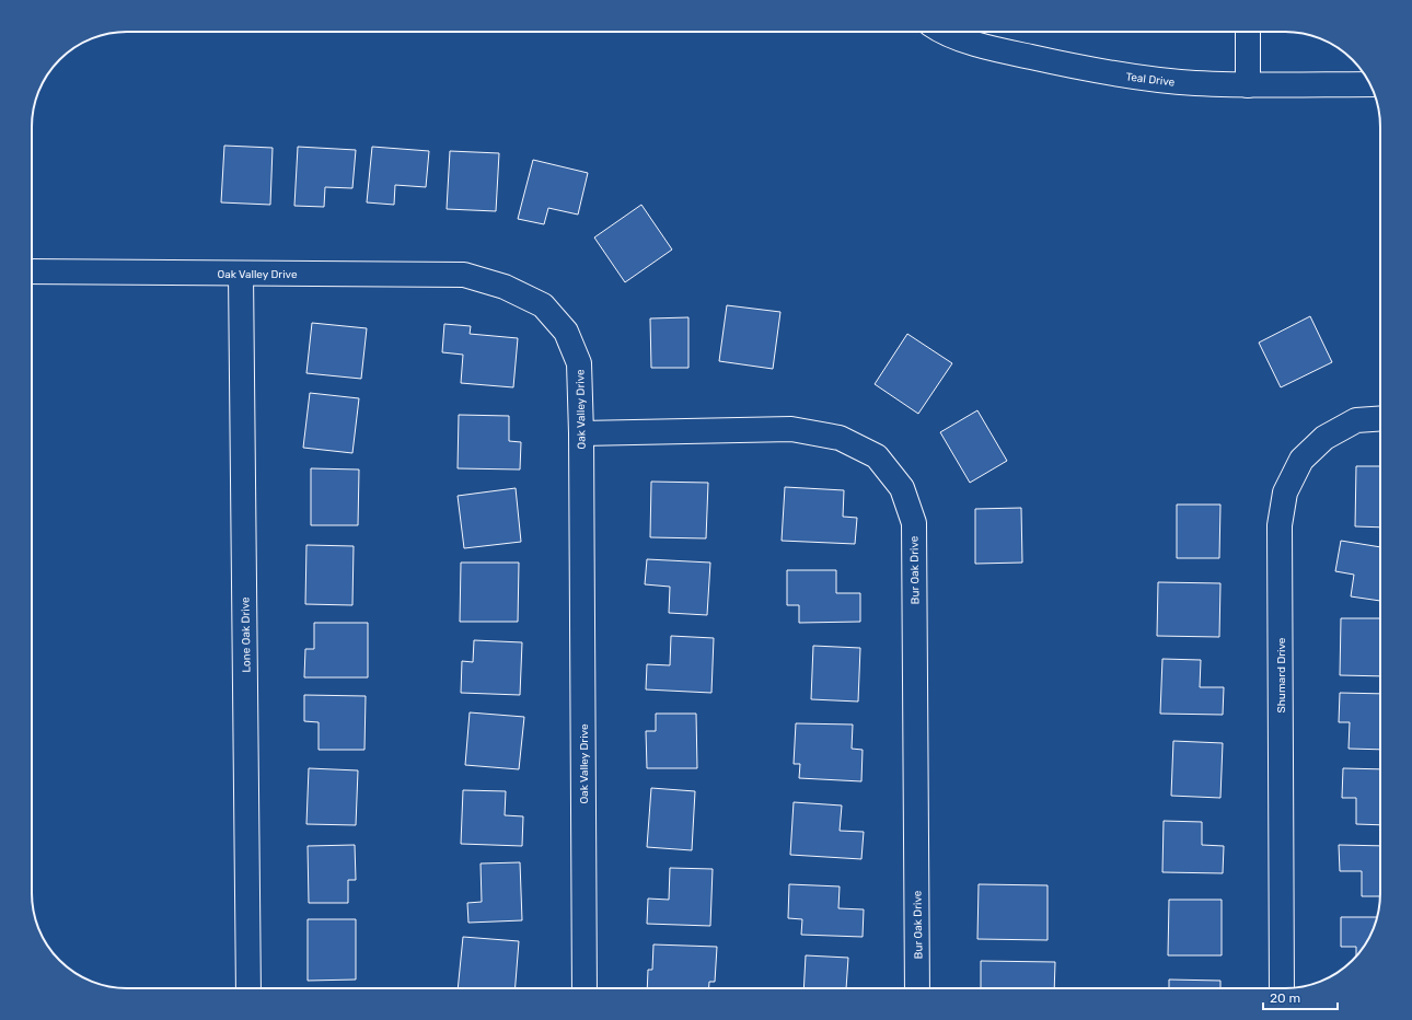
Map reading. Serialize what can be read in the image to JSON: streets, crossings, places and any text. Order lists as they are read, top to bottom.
{
  "streets": {
    "street": [
      "Teal Drive",
      "Oak Valley Drive",
      "Bur Oak Drive",
      "Lone Oak Drive",
      "Shumard Drive"
    ]
  },
  "crossings": [
    ["Oak Valley Drive", "Bur Oak Drive"],
    ["Oak Valley Drive", "Lone Oak Drive"]
  ],
  "scale_bar": "20 m"
}
